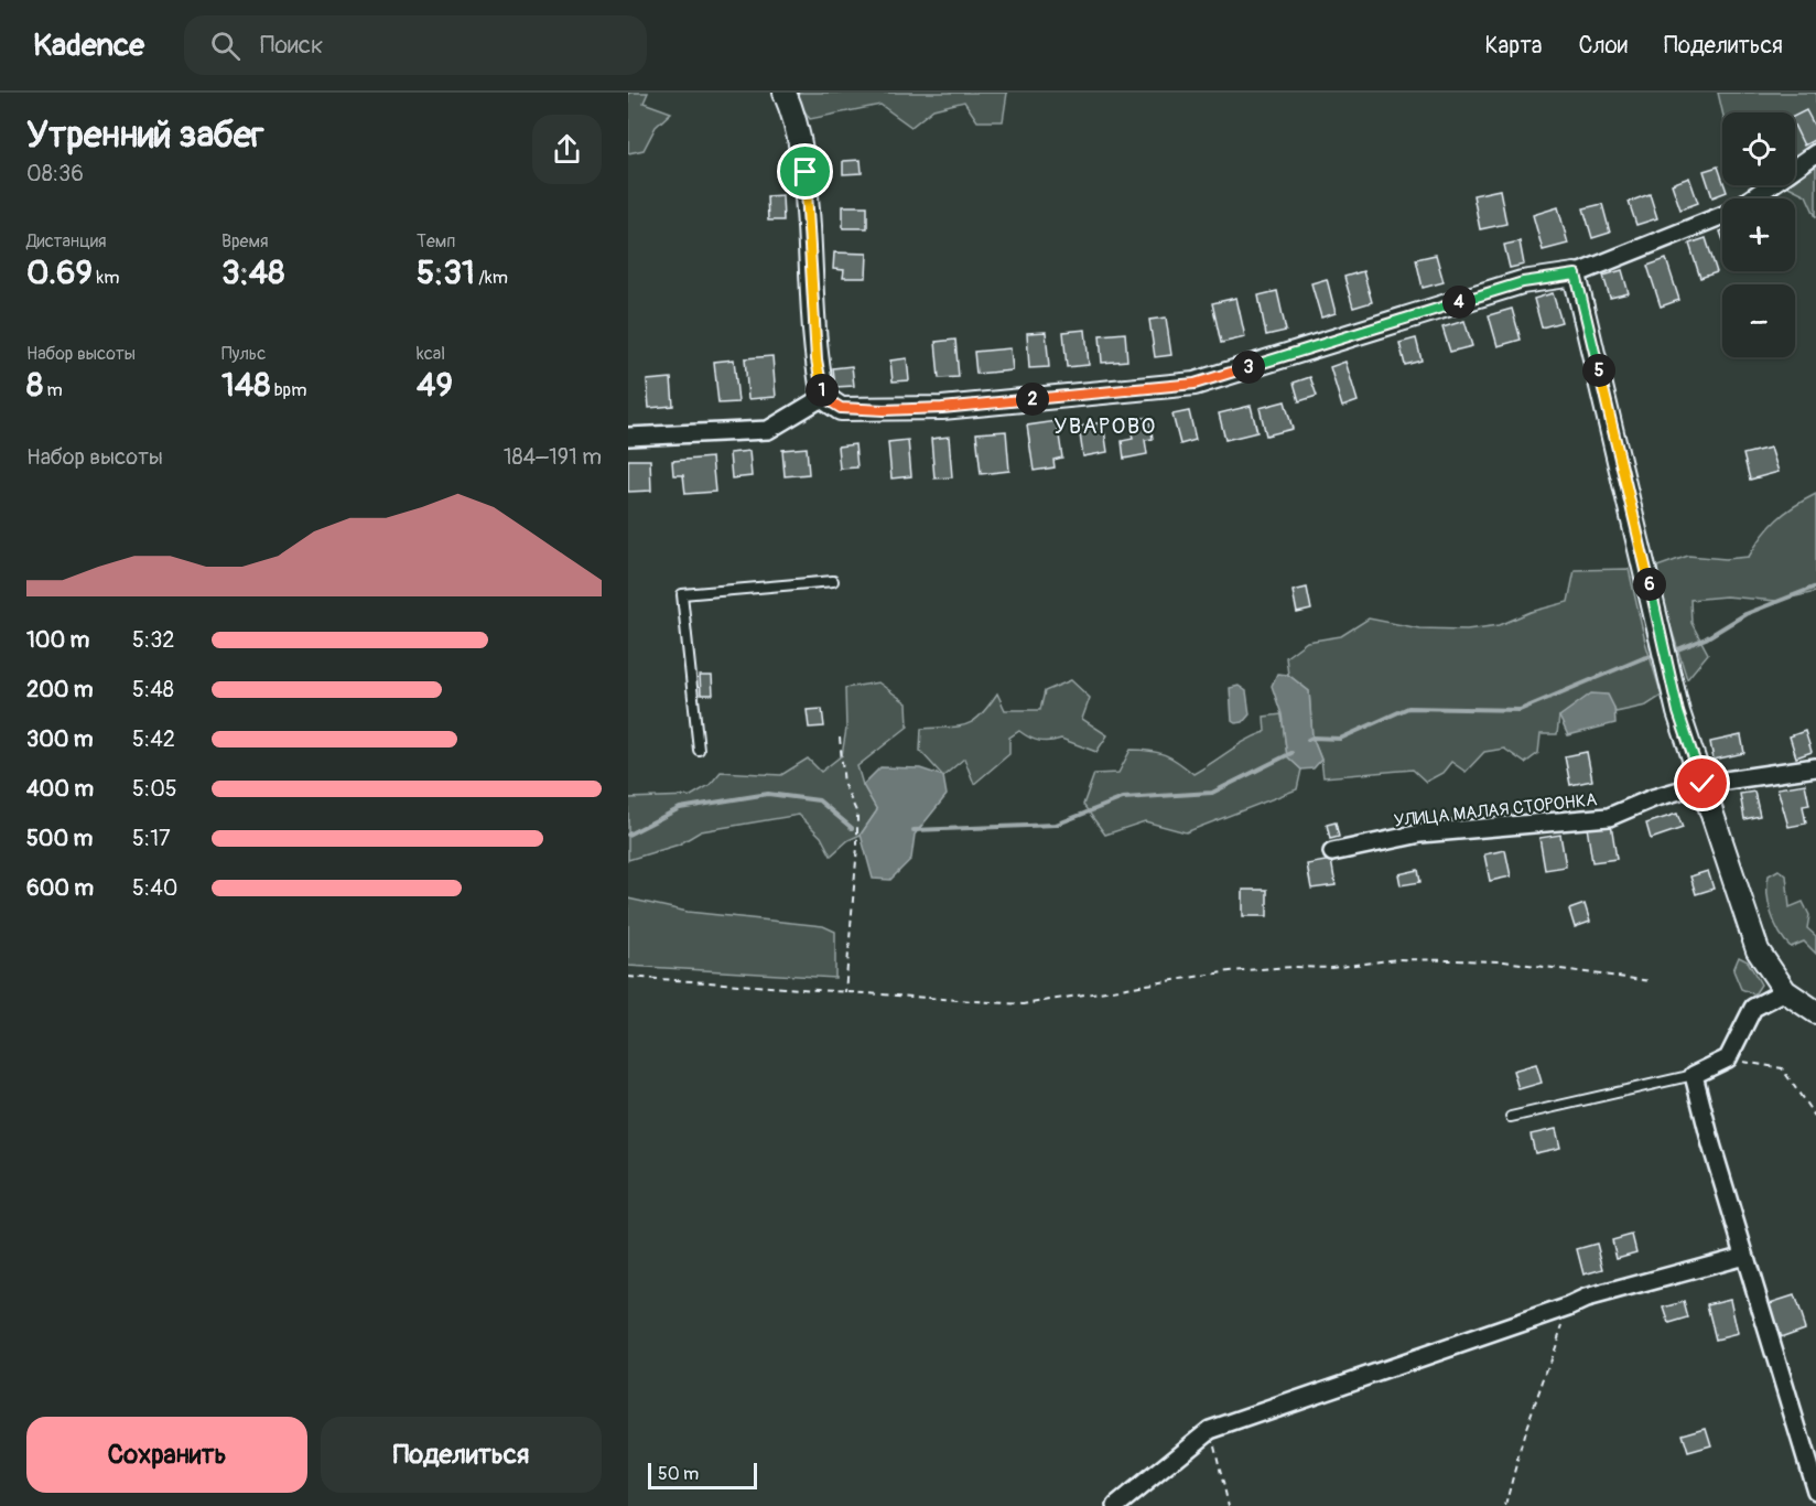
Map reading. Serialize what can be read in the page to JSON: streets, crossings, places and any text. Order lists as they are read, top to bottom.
{
  "streets": {
    "street": ["УЛИЦА МАЛАЯ СТОРОНКА"]
  },
  "districts": ["УВАРОВО"],
  "scale_bar": "50 m",
  "page": {
    "header": "Kadence",
    "search": "Поиск",
    "nav": ["Карта", "Слои", "Поделиться"],
    "heading": ["Утренний забег", "08:36"],
    "map_buttons": ["+", "−"],
    "stats": [
      ["Дистанция", "0.69 km"],
      ["Время", "3:48"],
      ["Темп", "5:31 /km"],
      ["Набор высоты", "8 m"],
      ["Пульс", "148 bpm"],
      ["kcal", "49"]
    ],
    "pins": [
      "4",
      "3",
      "5",
      "1",
      "2",
      "6"
    ],
    "chart": ["Набор высоты", "184–191 m"],
    "list": [
      {
        "name": "100 m",
        "note": "5:32"
      },
      {
        "name": "200 m",
        "note": "5:48"
      },
      {
        "name": "300 m",
        "note": "5:42"
      },
      {
        "name": "400 m",
        "note": "5:05"
      },
      {
        "name": "500 m",
        "note": "5:17"
      },
      {
        "name": "600 m",
        "note": "5:40"
      }
    ],
    "buttons": ["Сохранить", "Поделиться"],
    "scale": "50 m"
  }
}
